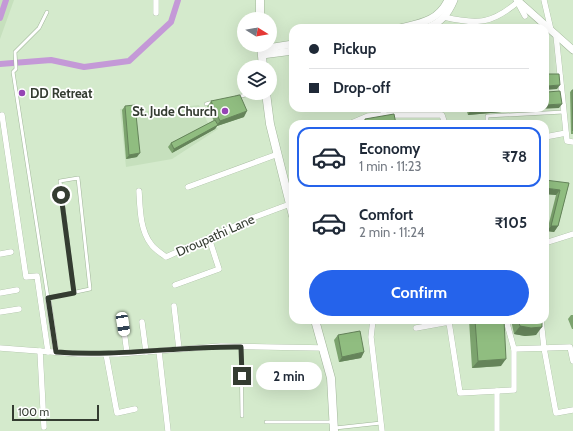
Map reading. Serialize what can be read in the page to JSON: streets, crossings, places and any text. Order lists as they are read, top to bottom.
{
  "streets": {
    "street": ["Droupathi Lane"]
  },
  "places": ["DD Retreat", "St. Jude Church"],
  "scale_bar": "100 m",
  "north": "right",
  "page": {
    "banner": ["Pickup", "Drop-off"],
    "list": [
      {
        "name": "Economy",
        "note": "1 min · 11:23",
        "value": "₹78"
      },
      {
        "name": "Comfort",
        "note": "2 min · 11:24",
        "value": "₹105"
      }
    ],
    "buttons": "Confirm",
    "bubble": "2 min",
    "scale": "100 m"
  }
}
